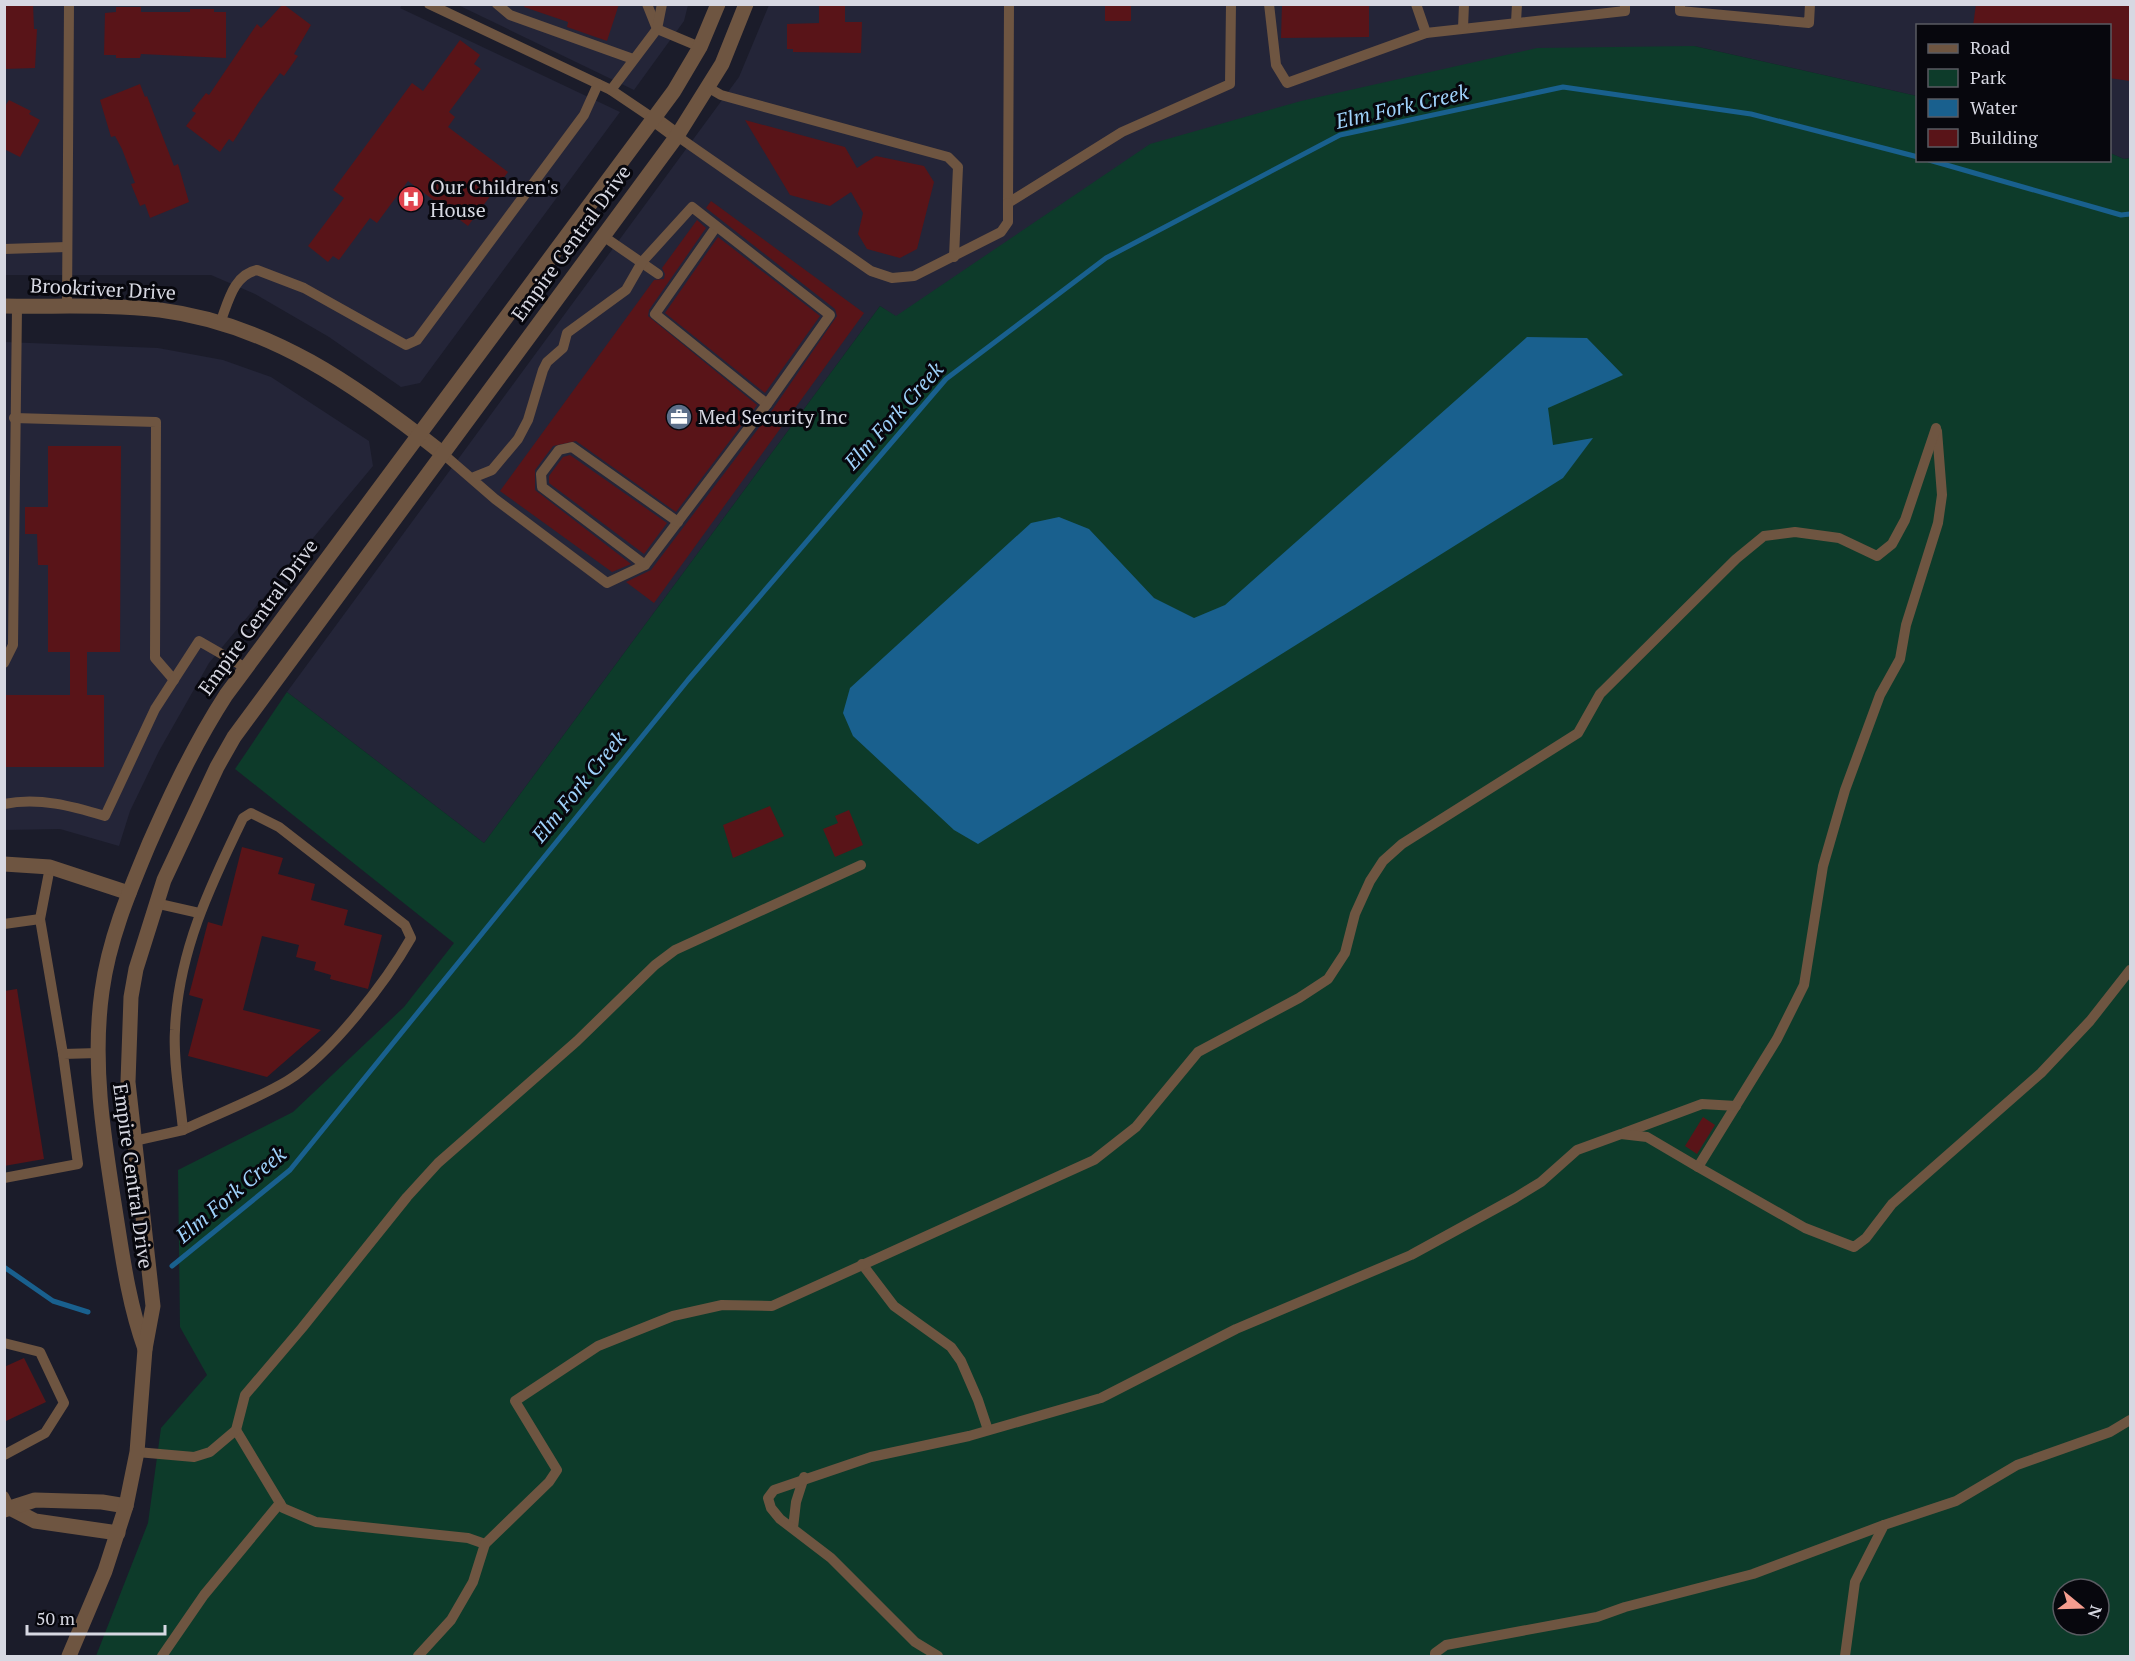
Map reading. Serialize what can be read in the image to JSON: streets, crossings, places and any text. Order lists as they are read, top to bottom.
{
  "streets": {
    "street": ["Empire Central Drive", "Brookriver Drive"]
  },
  "crossings": [
    ["Empire Central Drive", "Brookriver Drive"]
  ],
  "water": ["Elm Fork Creek"],
  "places": {
    "hospital": ["Our Children's House"],
    "office": ["Med Security Inc"]
  },
  "legend": [
    "Road",
    "Park",
    "Water",
    "Building"
  ],
  "scale_bar": "50 m",
  "north": "right"
}
